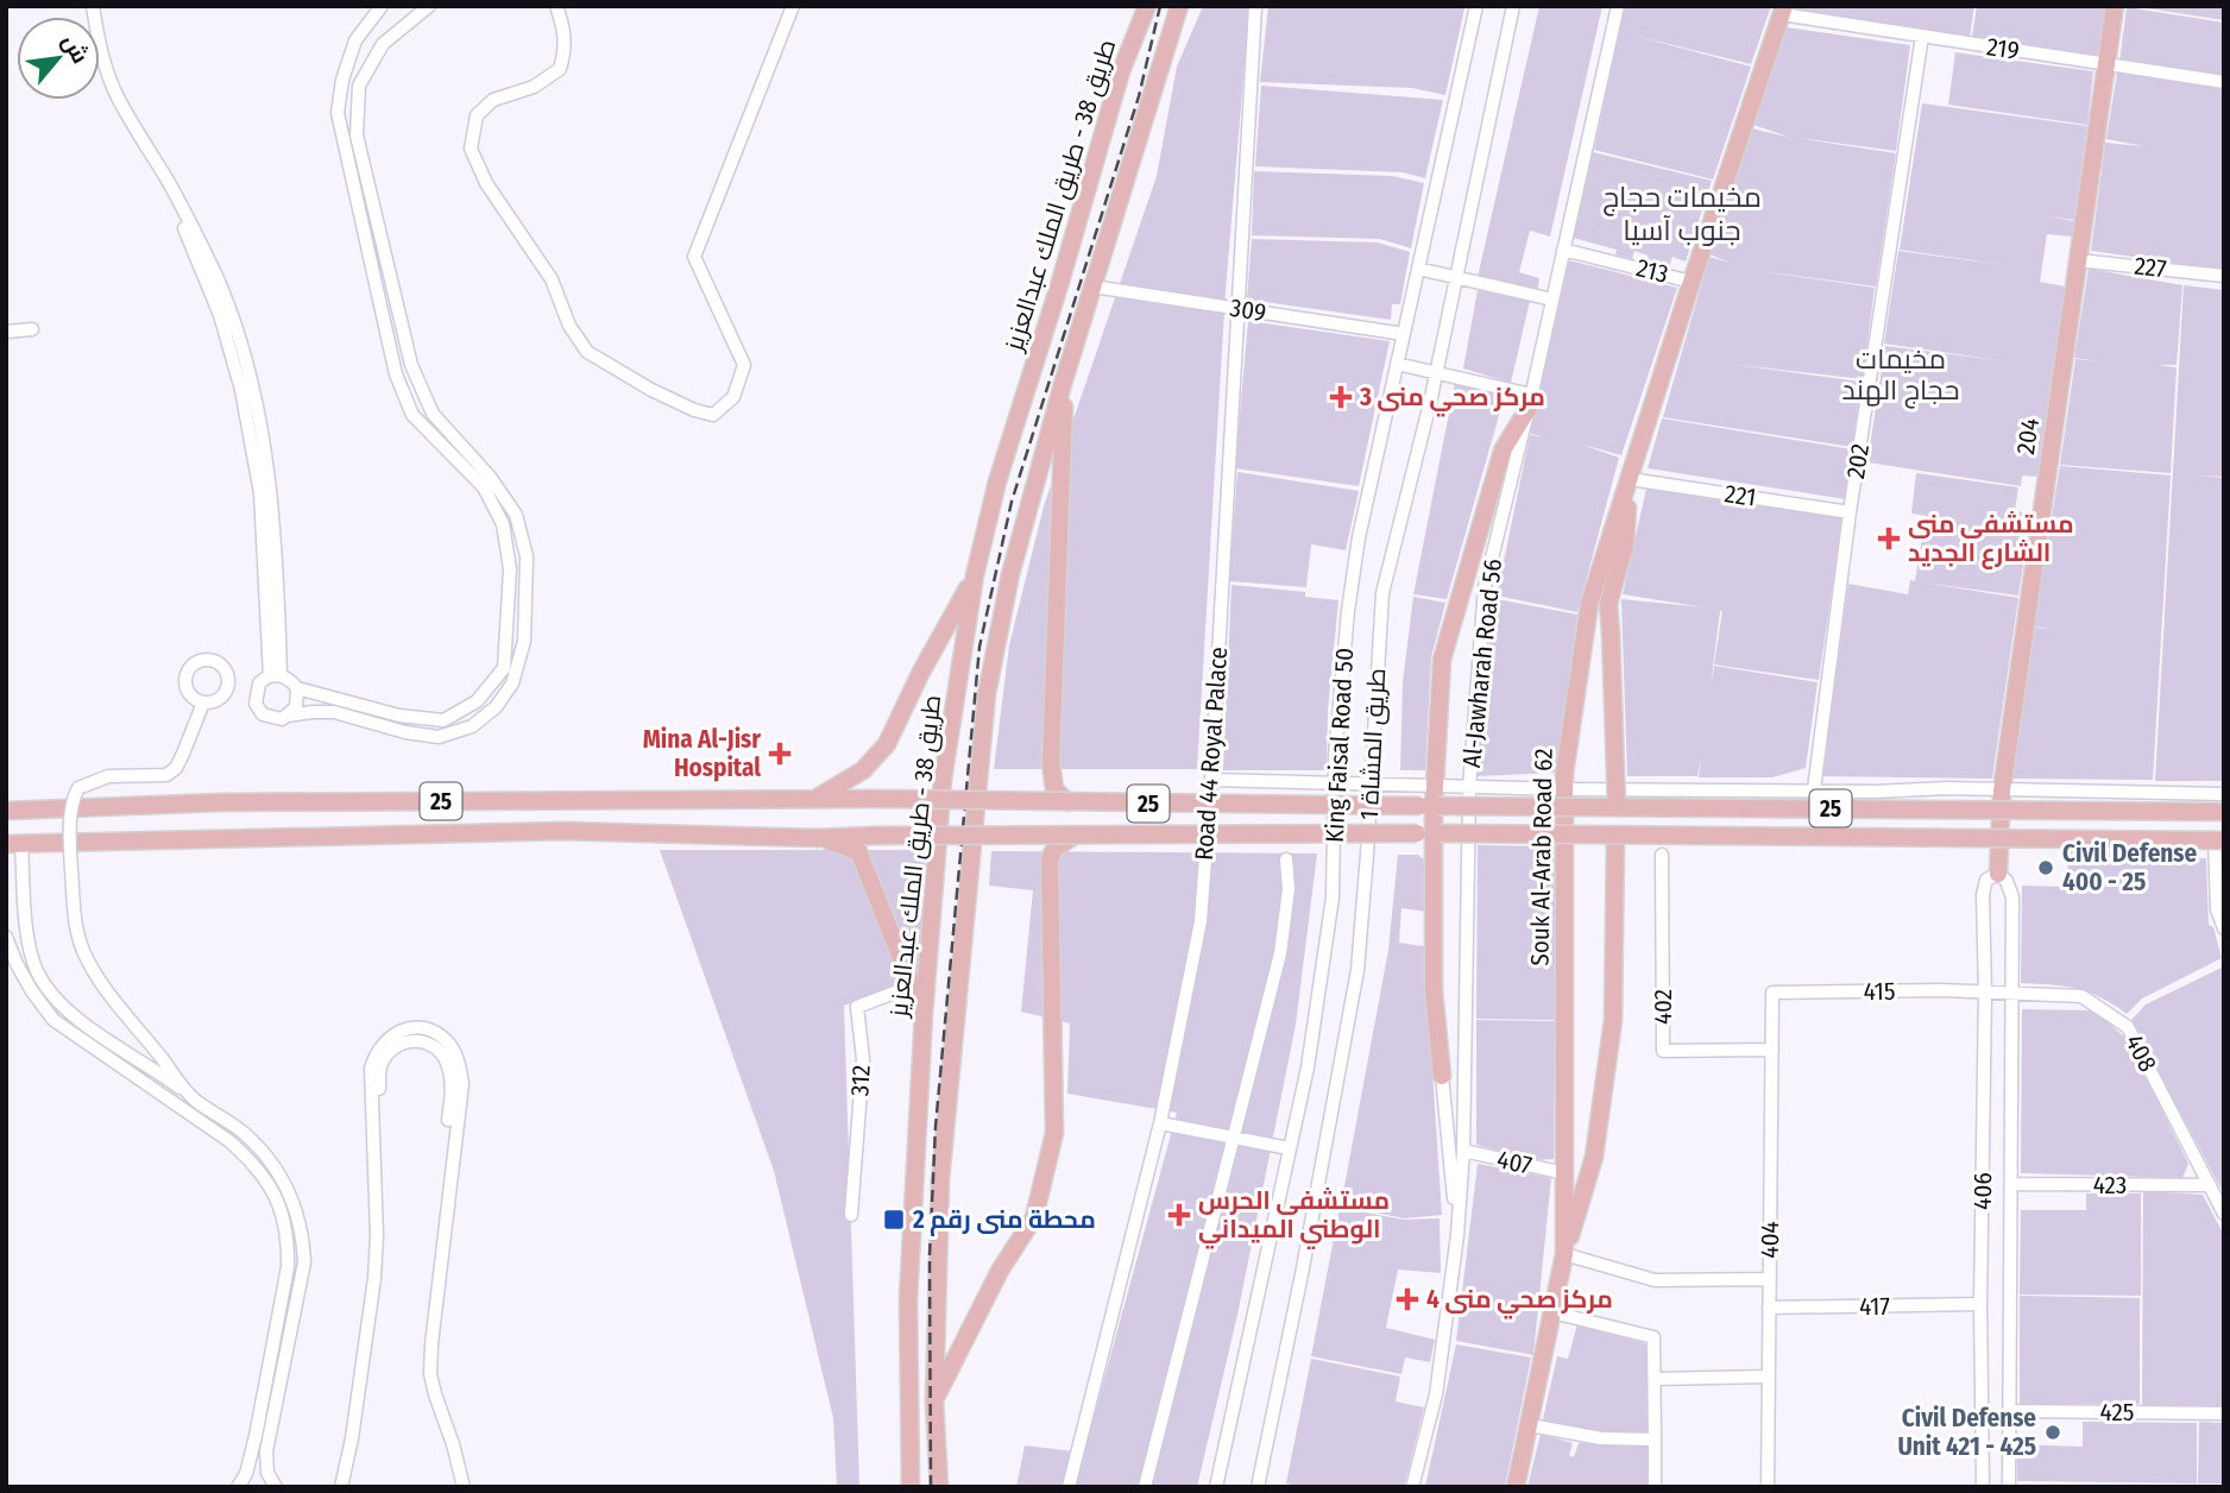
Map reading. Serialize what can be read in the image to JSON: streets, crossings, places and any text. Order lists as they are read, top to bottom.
{
  "streets": {
    "main road": [
      "طريق 38 - طريق الملك عبدالعزيز",
      "204",
      "25",
      "Souk Al-Arab Road 62"
    ],
    "street": [
      "219",
      "227",
      "213",
      "309",
      "202",
      "221",
      "Al-Jawharah Road 56",
      "طريق المشاة 1",
      "King Faisal Road 50",
      "Road 44 Royal Palace",
      "415",
      "402",
      "408",
      "312",
      "407",
      "423",
      "406",
      "404",
      "417",
      "425"
    ]
  },
  "crossings": [
    ["219", "204"],
    ["219", "202"],
    ["219", "Souk Al-Arab Road 62"],
    ["227", "204"],
    ["213", "Al-Jawharah Road 56"],
    ["213", "Souk Al-Arab Road 62"],
    ["309", "King Faisal Road 50"],
    ["309", "Road 44 Royal Palace"],
    ["204", "406"],
    ["202", "221"],
    ["221", "Souk Al-Arab Road 62"],
    ["Al-Jawharah Road 56", "407"],
    ["Souk Al-Arab Road 62", "407"],
    ["415", "408"],
    ["415", "406"],
    ["415", "404"],
    ["402", "404"],
    ["408", "423"],
    ["408", "406"],
    ["423", "406"],
    ["406", "417"],
    ["406", "425"],
    ["404", "417"]
  ],
  "districts": ["مخيمات حجاج جنوب آسيا", "مخيمات حجاج الهند"],
  "places": {
    "health": [
      "مركز صحي منى 3",
      "مستشفى منى الشارع الجديد",
      "Mina Al-Jisr Hospital",
      "مستشفى الحرس الوطني الميداني",
      "مركز صحي منى 4"
    ],
    "other": ["Civil Defense 400 - 25", "Civil Defense Unit 421 - 425"],
    "transit": ["محطة منى رقم 2"]
  },
  "north": "top right"
}
